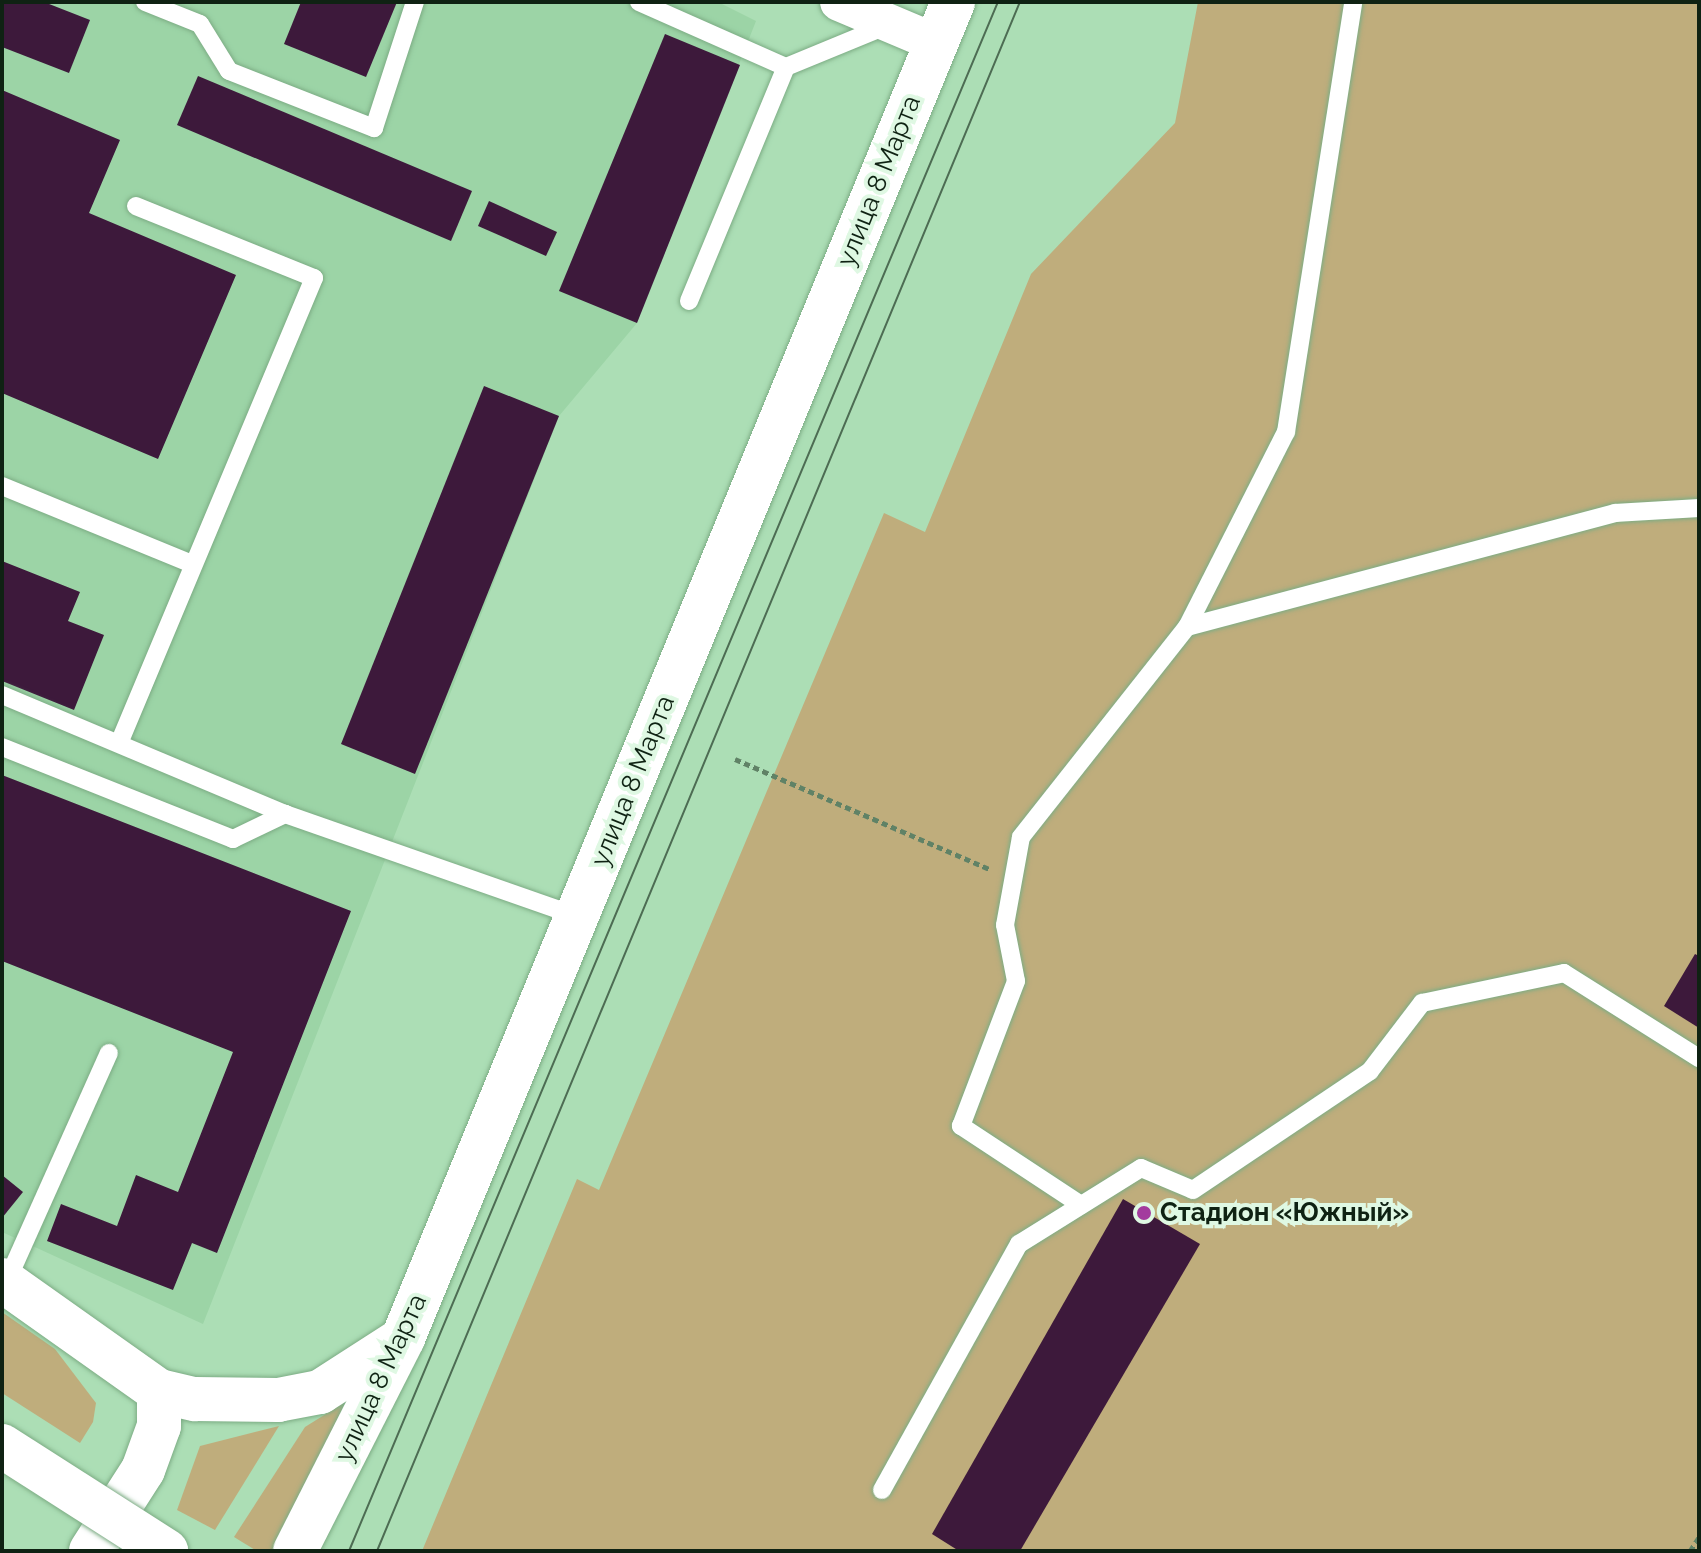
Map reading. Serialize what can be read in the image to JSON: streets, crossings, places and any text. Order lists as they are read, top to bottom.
{
  "streets": {
    "main road": ["улица 8 Марта"]
  },
  "places": ["Стадион «Южный»"]
}
